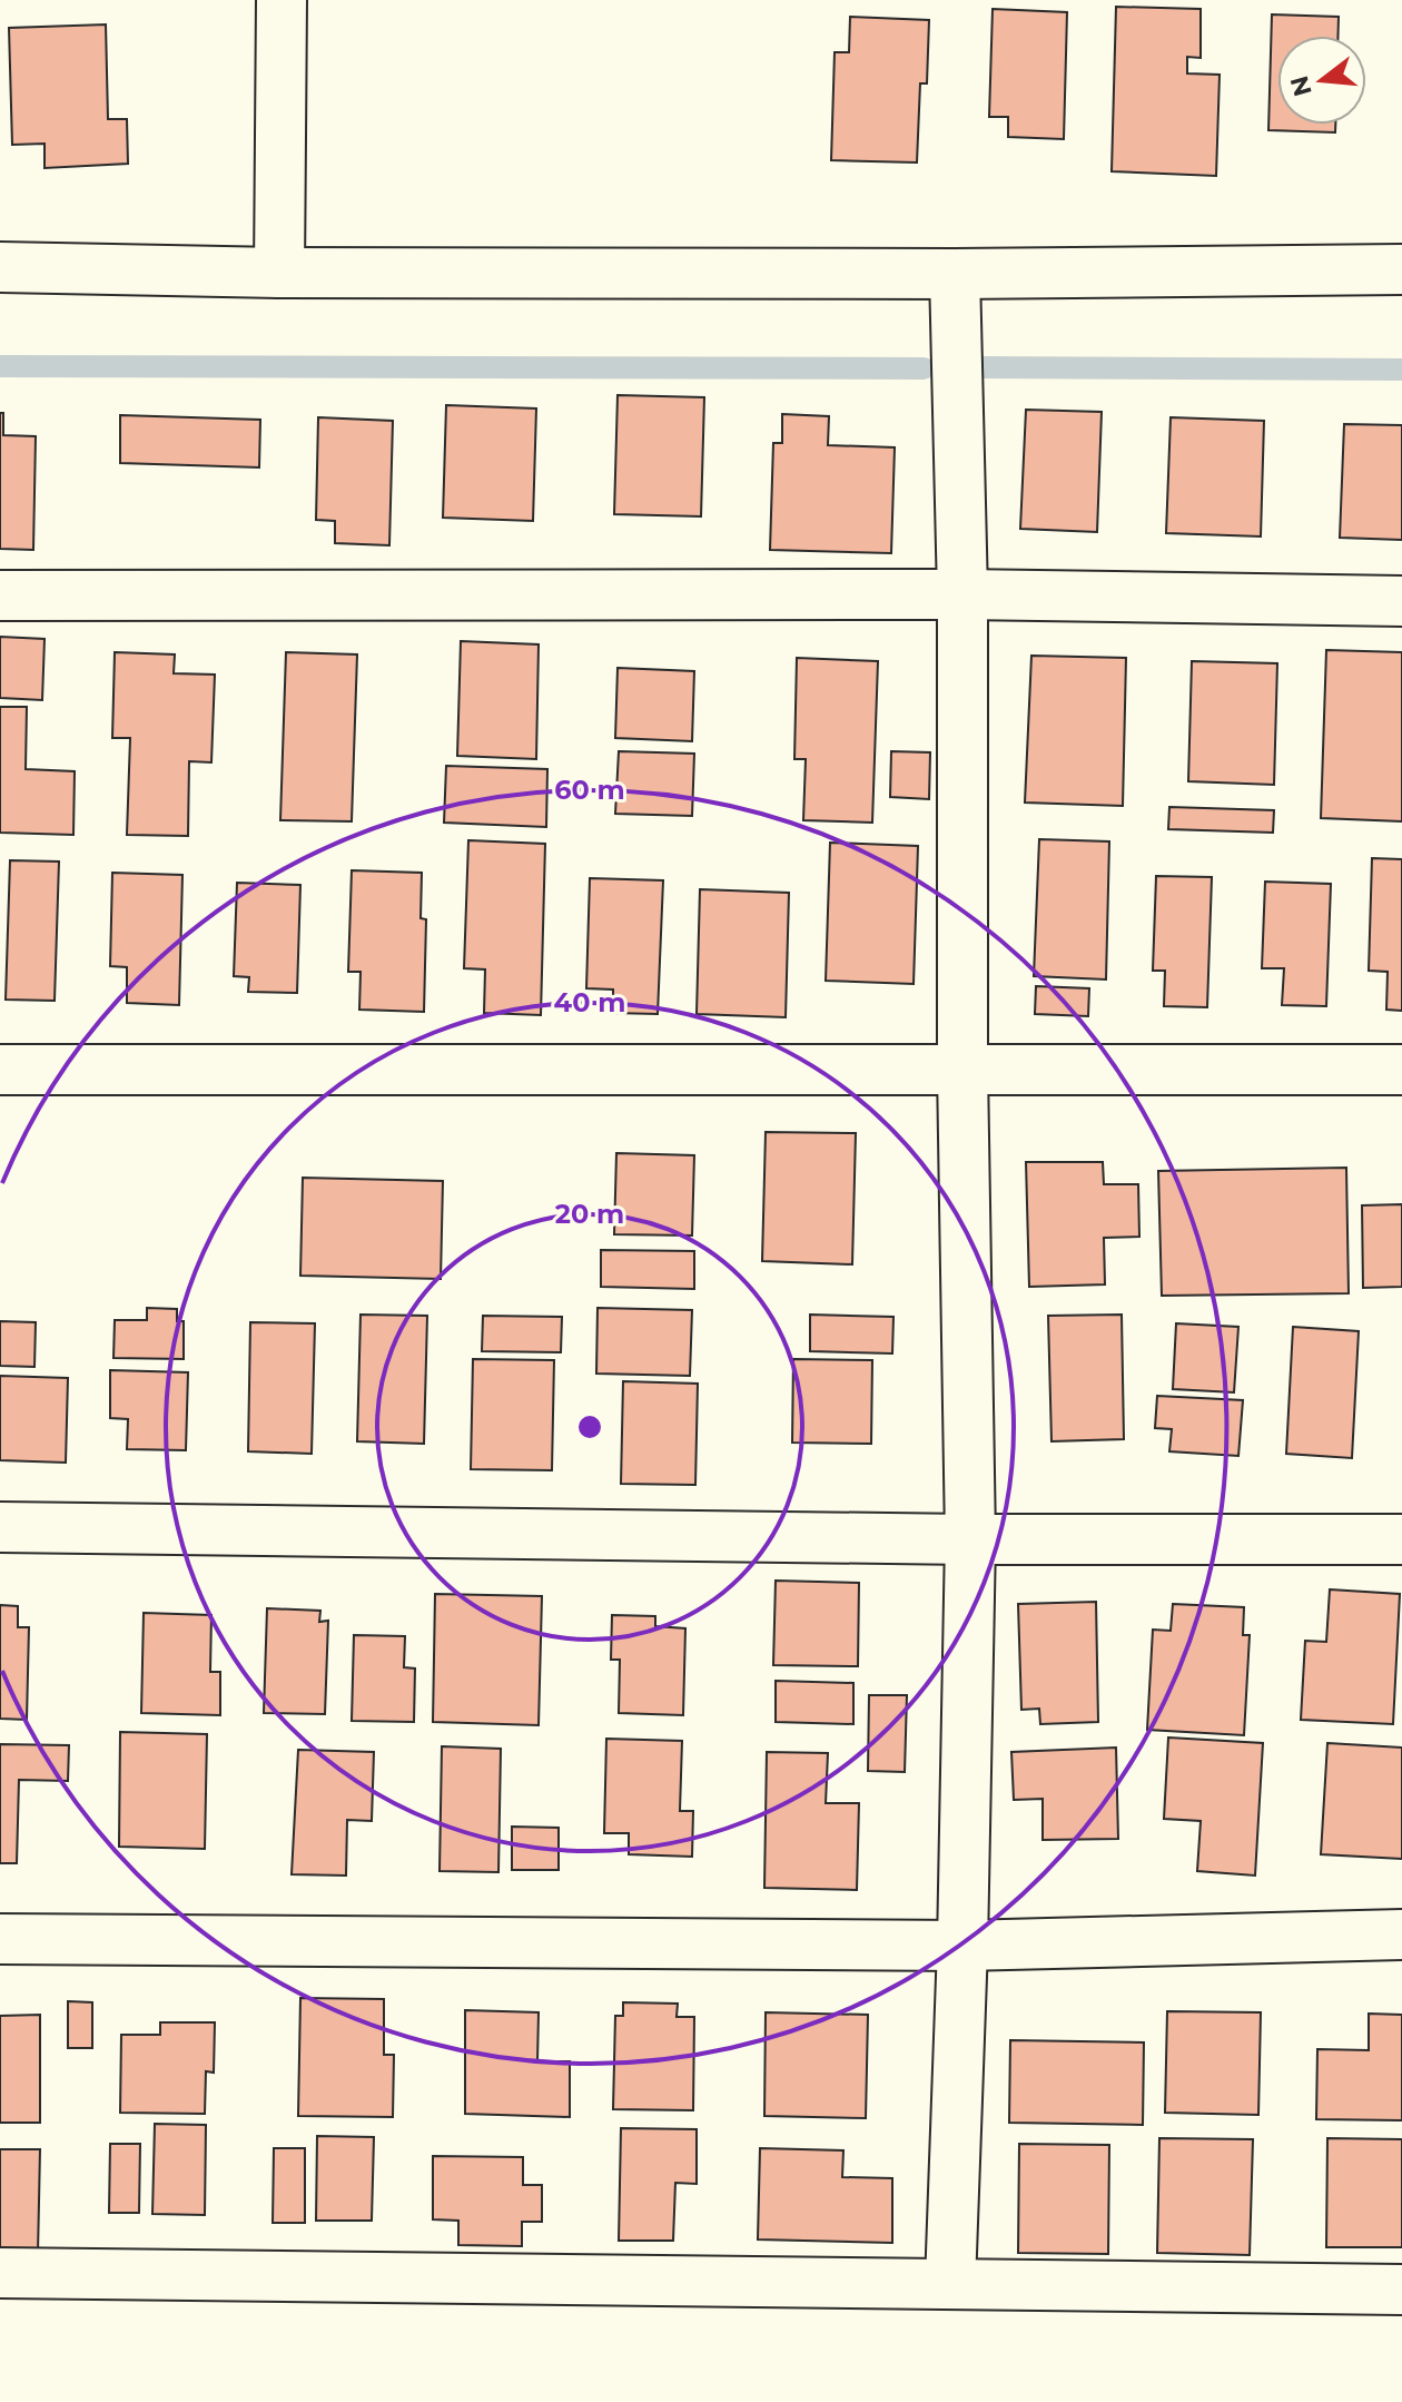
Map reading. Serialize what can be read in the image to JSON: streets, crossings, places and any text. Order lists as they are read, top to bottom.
{
  "north": "left",
  "rings": ["60 m", "40 m", "20 m"]
}
